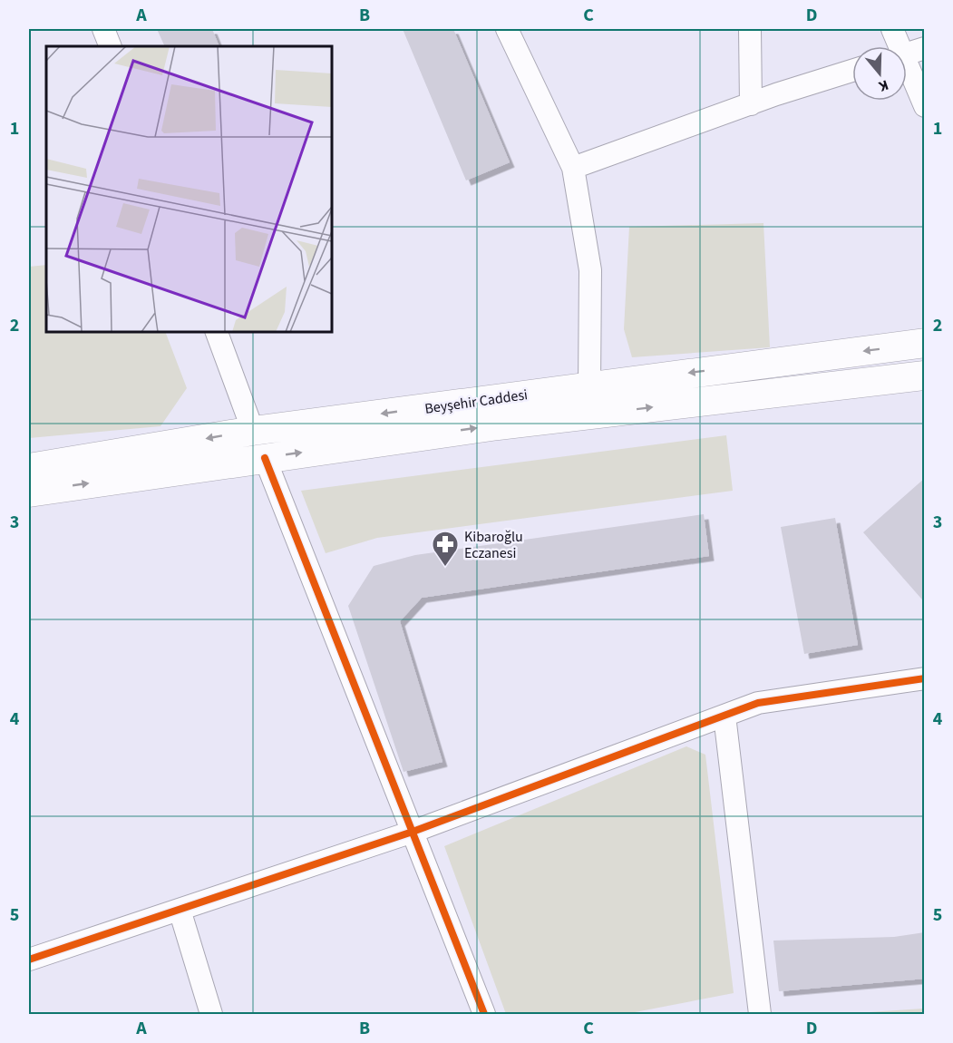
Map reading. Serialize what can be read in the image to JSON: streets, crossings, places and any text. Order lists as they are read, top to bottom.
{
  "streets": {
    "main road": ["Beyşehir Caddesi"]
  },
  "places": {
    "pharmacy": ["Kibaroğlu Eczanesi"]
  },
  "north": "bottom",
  "grid": {
    "columns": [
      "A",
      "B",
      "C",
      "D"
    ],
    "rows": [
      "1",
      "2",
      "3",
      "4",
      "5"
    ]
  }
}
